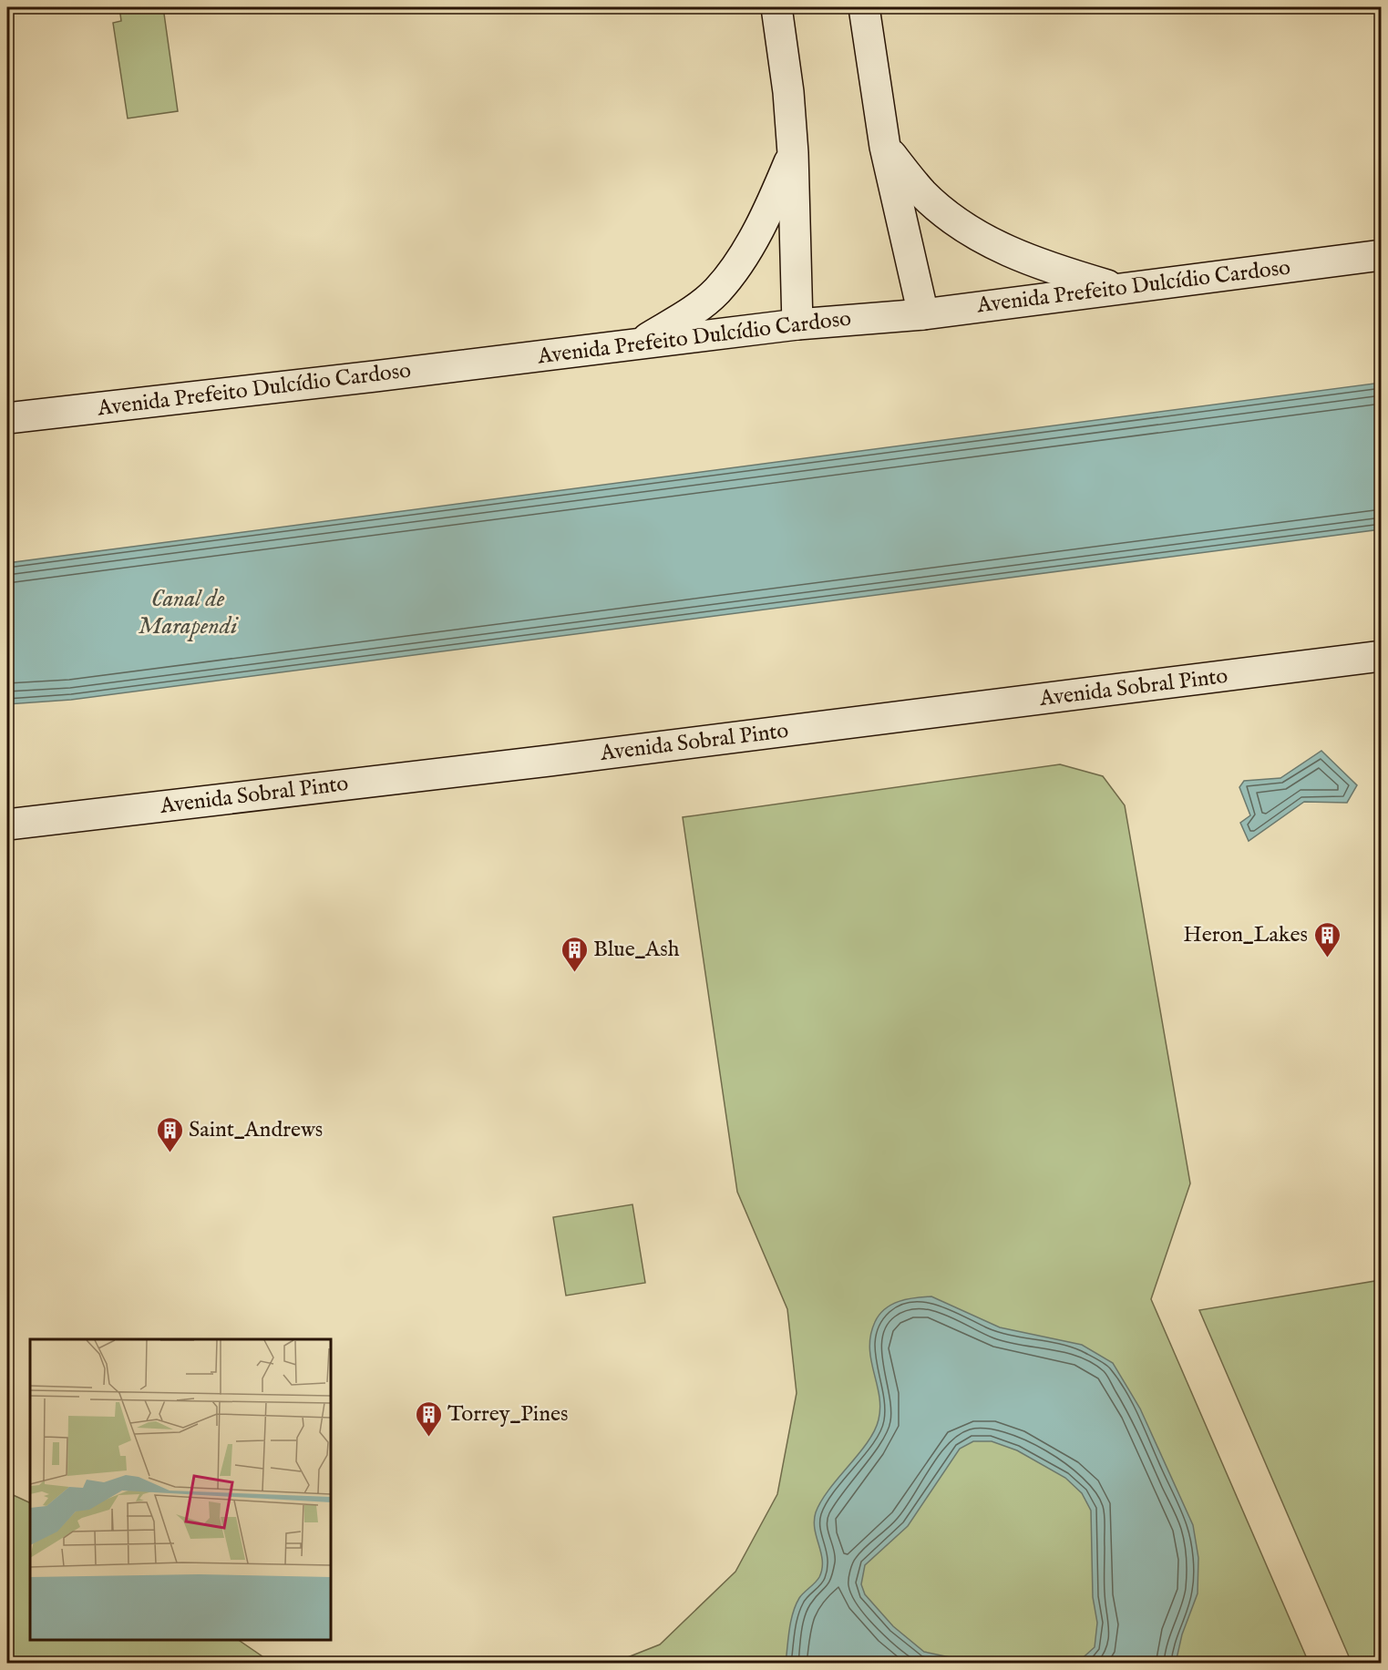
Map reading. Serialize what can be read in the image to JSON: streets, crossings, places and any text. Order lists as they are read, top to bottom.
{
  "streets": {
    "street": ["Avenida Prefeito Dulcídio Cardoso", "Avenida Sobral Pinto"]
  },
  "water": ["Canal de Marapendi"],
  "places": {
    "building": [
      "Heron_Lakes",
      "Blue_Ash",
      "Saint_Andrews",
      "Torrey_Pines"
    ]
  }
}
